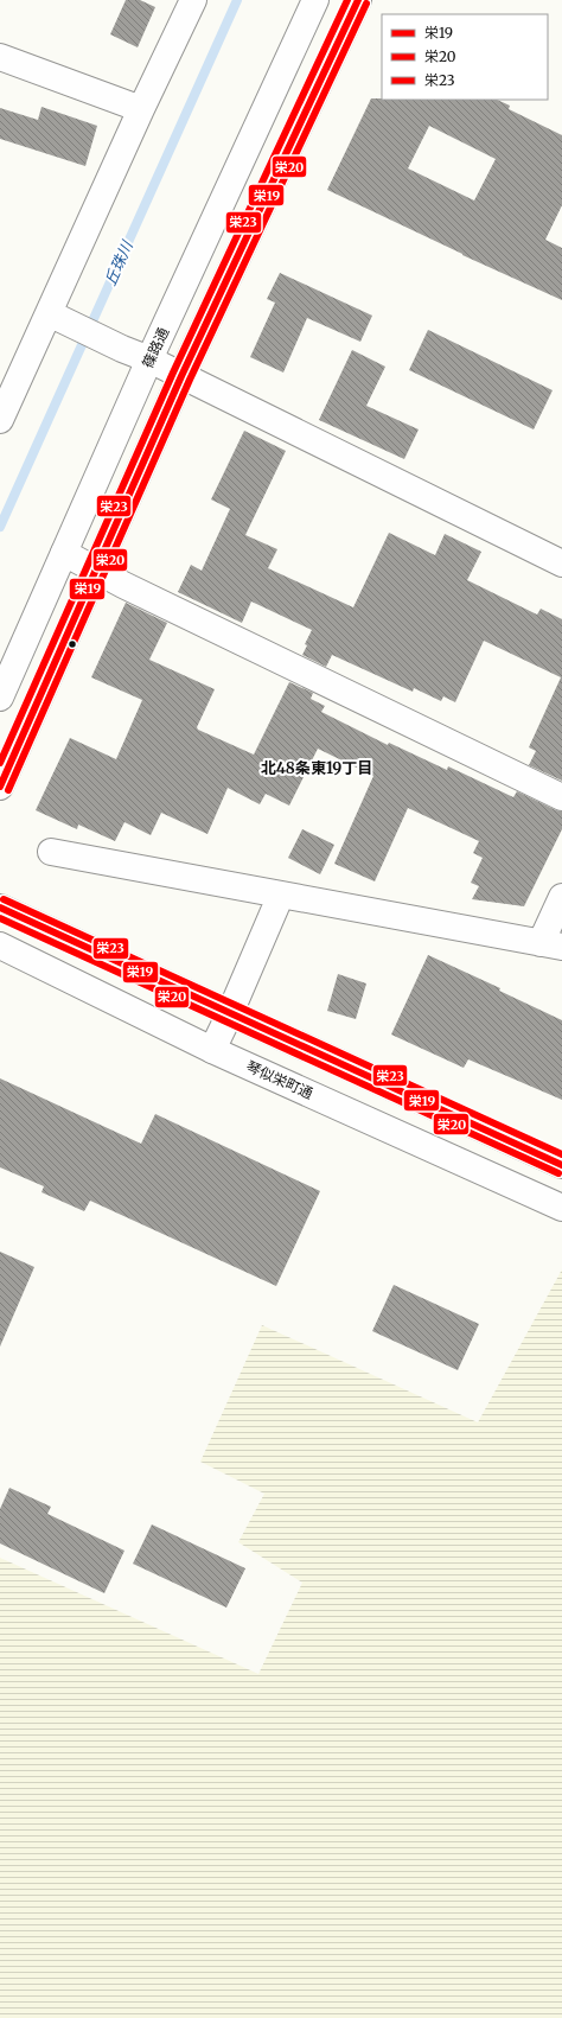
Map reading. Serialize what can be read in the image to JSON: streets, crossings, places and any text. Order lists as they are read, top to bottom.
{
  "streets": {
    "street": ["篠路通", "琴似栄町通"]
  },
  "districts": ["北48条東19丁目"],
  "water": ["丘珠川"],
  "lines": ["transit line 栄19", "transit line 栄23", "transit line 栄20"],
  "legend": ["栄19", "栄20", "栄23"]
}
